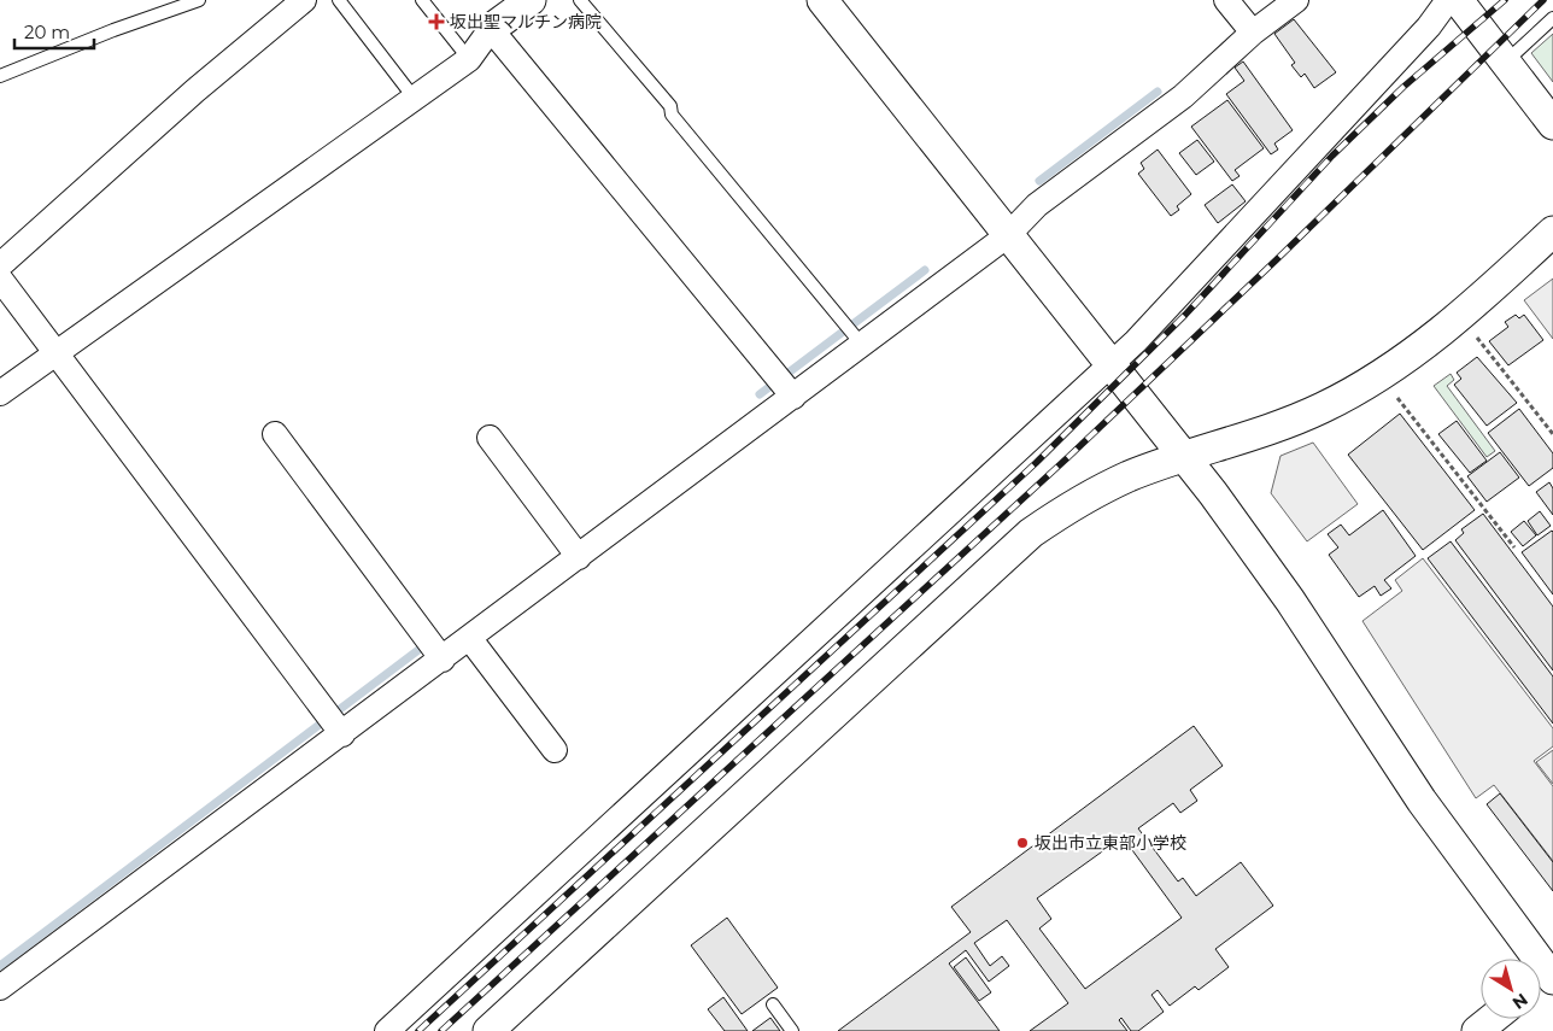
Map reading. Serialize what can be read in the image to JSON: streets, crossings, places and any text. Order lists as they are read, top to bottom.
{
  "places": {
    "health": ["坂出聖マルチン病院"],
    "other": ["坂出市立東部小学校"]
  },
  "scale_bar": "20 m",
  "north": "bottom right"
}
